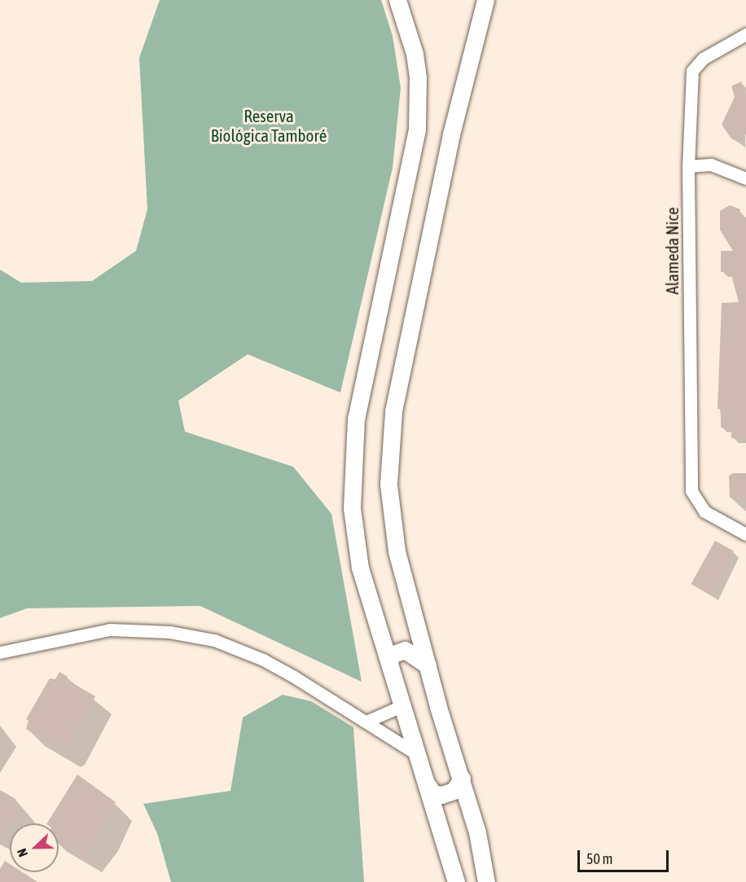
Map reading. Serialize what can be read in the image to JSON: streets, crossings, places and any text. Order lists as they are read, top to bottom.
{
  "streets": {
    "street": ["Alameda Nice"]
  },
  "parks": ["Reserva Biológica Tamboré"],
  "scale_bar": "50 m",
  "north": "left"
}
